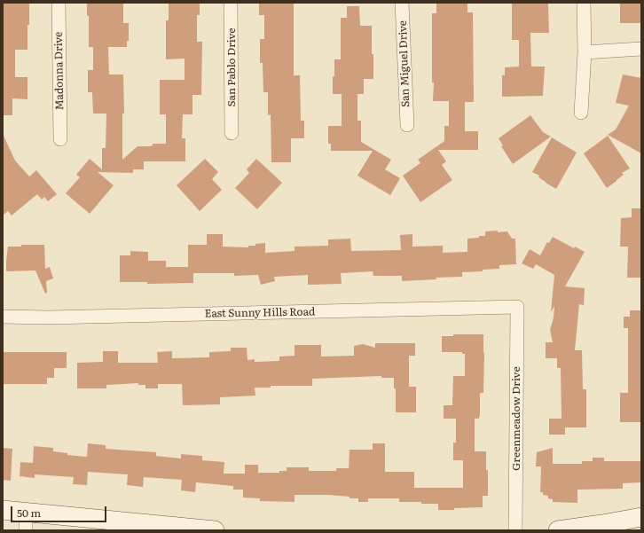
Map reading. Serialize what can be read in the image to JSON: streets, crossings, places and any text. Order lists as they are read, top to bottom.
{
  "streets": {
    "street": [
      "San Miguel Drive",
      "San Pablo Drive",
      "Madonna Drive",
      "East Sunny Hills Road",
      "Greenmeadow Drive"
    ]
  },
  "crossings": [
    ["East Sunny Hills Road", "Greenmeadow Drive"]
  ],
  "scale_bar": "50 m"
}
